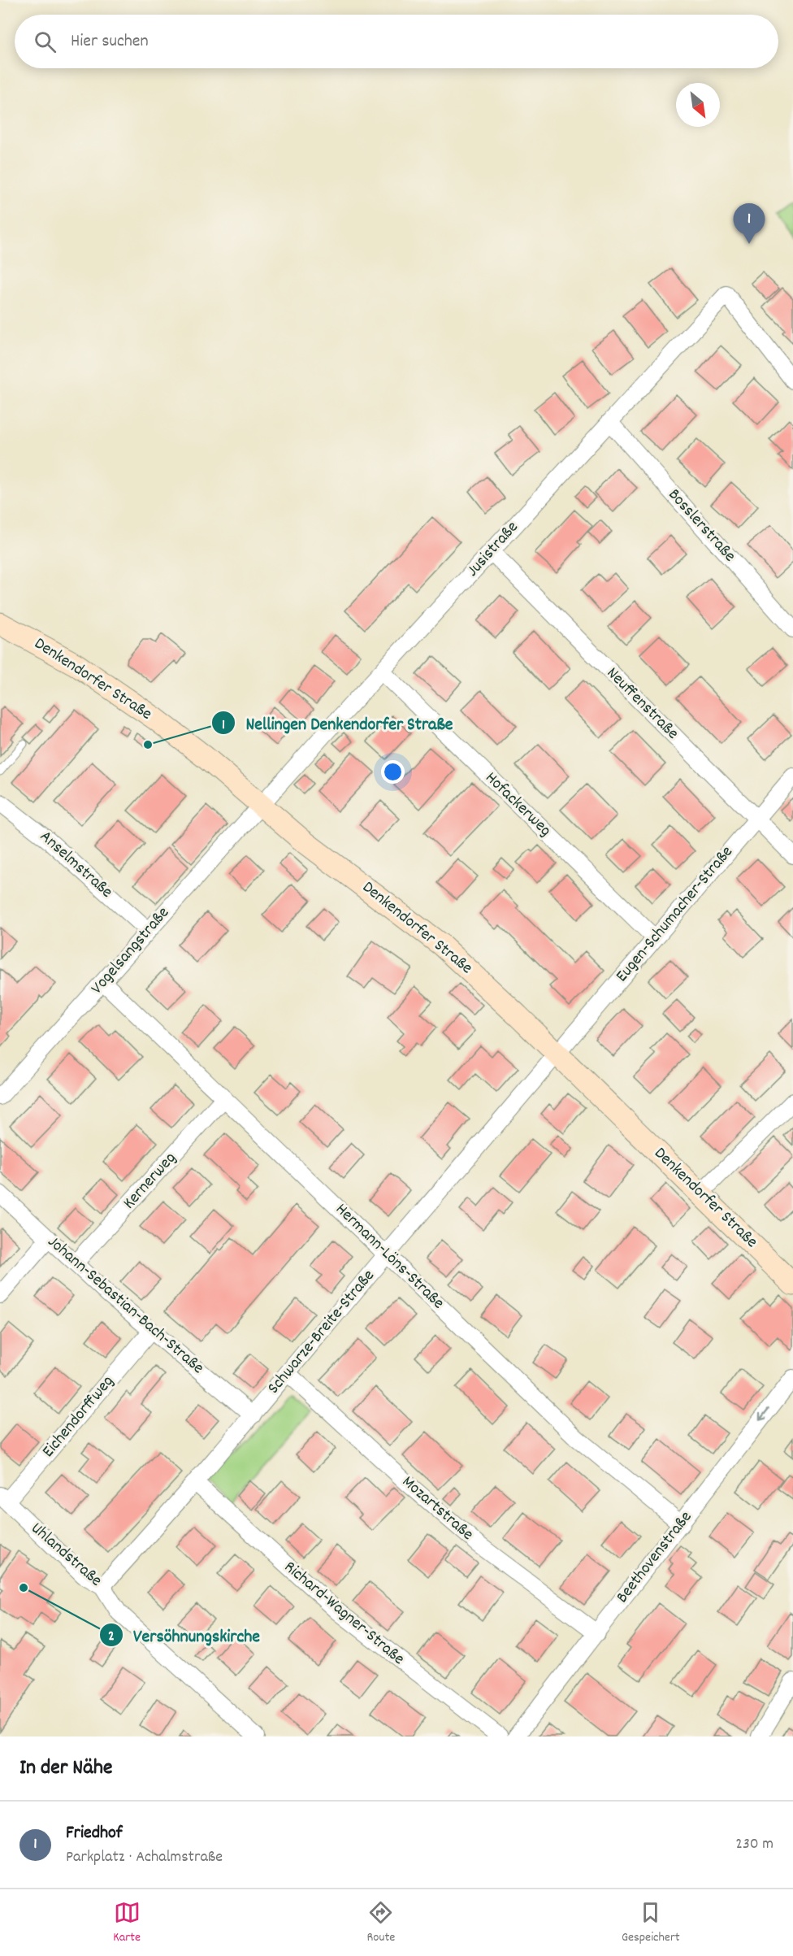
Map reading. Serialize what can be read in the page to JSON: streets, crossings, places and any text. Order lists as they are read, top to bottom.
{
  "streets": {
    "main road": ["Denkendorfer Straße"],
    "street": [
      "Bosslerstraße",
      "Jusistraße",
      "Neuffenstraße",
      "Hofackerweg",
      "Anselmstraße",
      "Eugen-Schumacher-Straße",
      "Vogelsangstraße",
      "Kernerweg",
      "Hermann-Löns-Straße",
      "Johann-Sebastian-Bach-Straße",
      "Schwarze-Breite-Straße",
      "Eichendorffweg",
      "Mozartstraße",
      "Uhlandstraße",
      "Beethovenstraße",
      "Richard-Wagner-Straße"
    ]
  },
  "crossings": [
    ["Bosslerstraße", "Jusistraße"],
    ["Jusistraße", "Denkendorfer Straße"],
    ["Jusistraße", "Neuffenstraße"],
    ["Jusistraße", "Hofackerweg"],
    ["Jusistraße", "Vogelsangstraße"],
    ["Denkendorfer Straße", "Eugen-Schumacher-Straße"],
    ["Denkendorfer Straße", "Vogelsangstraße"],
    ["Denkendorfer Straße", "Schwarze-Breite-Straße"],
    ["Neuffenstraße", "Eugen-Schumacher-Straße"],
    ["Hofackerweg", "Eugen-Schumacher-Straße"],
    ["Anselmstraße", "Vogelsangstraße"],
    ["Eugen-Schumacher-Straße", "Schwarze-Breite-Straße"],
    ["Vogelsangstraße", "Hermann-Löns-Straße"],
    ["Kernerweg", "Hermann-Löns-Straße"],
    ["Kernerweg", "Johann-Sebastian-Bach-Straße"],
    ["Hermann-Löns-Straße", "Schwarze-Breite-Straße"],
    ["Hermann-Löns-Straße", "Beethovenstraße"],
    ["Johann-Sebastian-Bach-Straße", "Schwarze-Breite-Straße"],
    ["Johann-Sebastian-Bach-Straße", "Eichendorffweg"],
    ["Schwarze-Breite-Straße", "Mozartstraße"],
    ["Schwarze-Breite-Straße", "Uhlandstraße"],
    ["Schwarze-Breite-Straße", "Richard-Wagner-Straße"],
    ["Eichendorffweg", "Uhlandstraße"],
    ["Mozartstraße", "Beethovenstraße"]
  ],
  "one_way": ["Beethovenstraße"],
  "places": ["Nellingen Denkendorfer Straße", "Versöhnungskirche"],
  "north": "bottom right",
  "page": {
    "search": "Hier suchen",
    "pins": "1",
    "heading": "In der Nähe",
    "list": [
      {
        "mark": "1",
        "name": "Friedhof",
        "note": "Parkplatz · Achalmstraße",
        "value": "230 m"
      }
    ],
    "nav": ["Karte", "Route", "Gespeichert"]
  }
}
